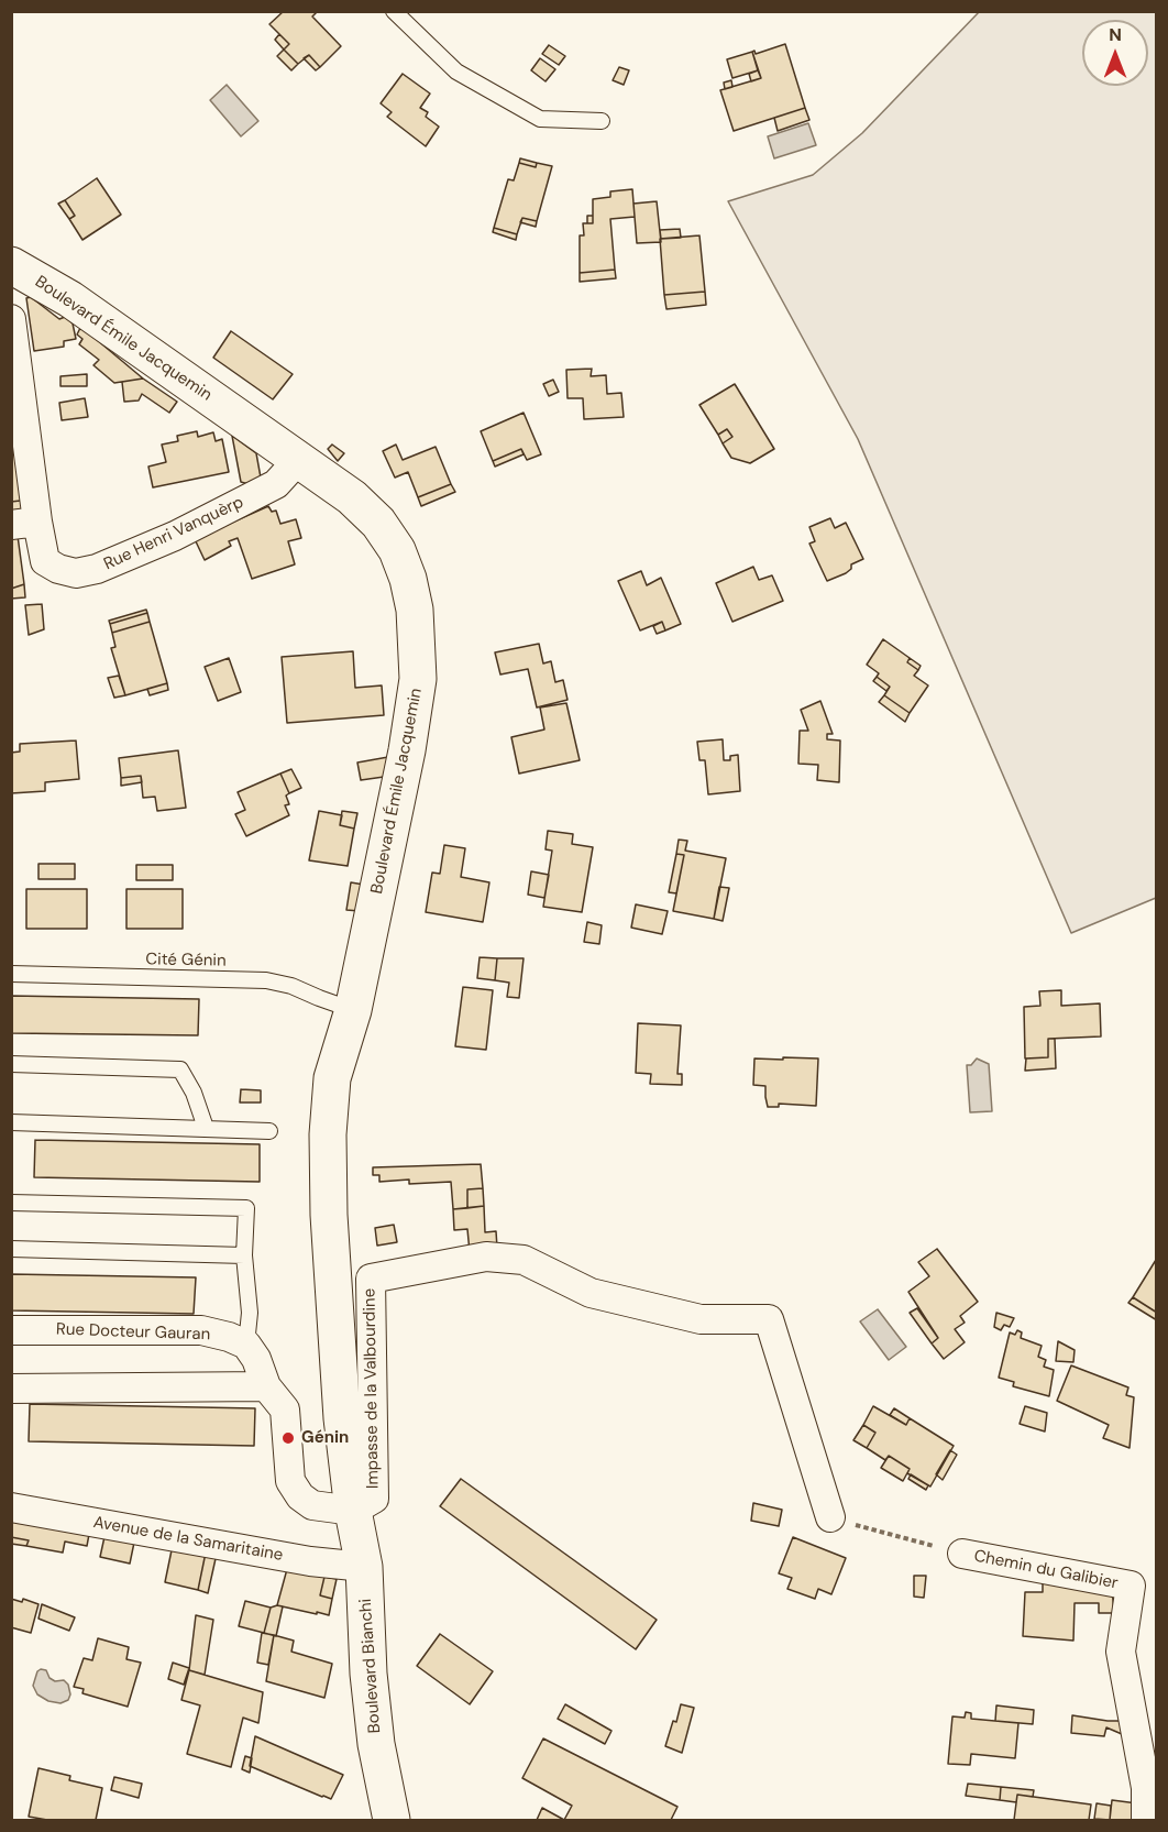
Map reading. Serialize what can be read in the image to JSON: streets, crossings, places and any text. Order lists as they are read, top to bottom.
{
  "streets": {
    "main road": ["Boulevard Émile Jacquemin", "Boulevard Bianchi"],
    "street": [
      "Rue Henri Vanquèrp",
      "Rue Docteur Gauran",
      "Impasse de la Valbourdine",
      "Avenue de la Samaritaine",
      "Chemin du Galibier"
    ],
    "lane": ["Cité Génin"]
  },
  "crossings": [
    ["Boulevard Émile Jacquemin", "Rue Henri Vanquèrp"],
    ["Boulevard Émile Jacquemin", "Cité Génin"],
    ["Boulevard Émile Jacquemin", "Impasse de la Valbourdine"],
    ["Boulevard Émile Jacquemin", "Boulevard Bianchi"],
    ["Impasse de la Valbourdine", "Boulevard Bianchi"],
    ["Avenue de la Samaritaine", "Boulevard Bianchi"]
  ],
  "places": ["Génin"],
  "north": "top"
}
